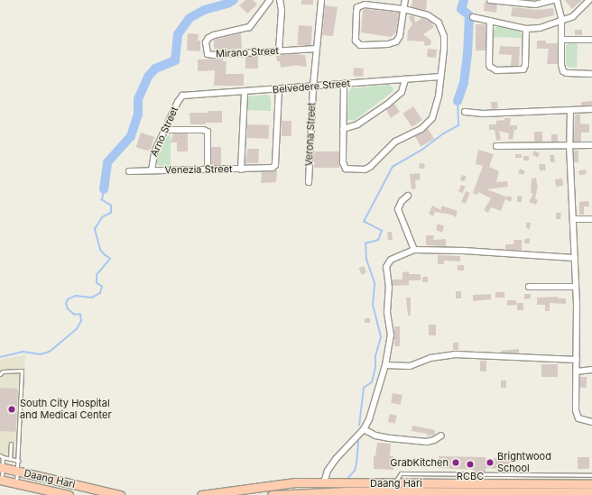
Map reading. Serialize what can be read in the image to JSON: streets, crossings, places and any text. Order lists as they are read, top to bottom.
{
  "streets": {
    "main road": ["Daang Hari"],
    "street": [
      "Mirano Street",
      "Belvedere Street",
      "Arno Street",
      "Verona Street",
      "Venezia Street"
    ]
  },
  "crossings": [
    ["Mirano Street", "Verona Street"],
    ["Belvedere Street", "Arno Street"],
    ["Belvedere Street", "Verona Street"],
    ["Belvedere Street", "Venezia Street"],
    ["Arno Street", "Venezia Street"]
  ],
  "places": [
    "South City Hospital and Medical Center",
    "GrabKitchen",
    "Brightwood School",
    "RCBC"
  ]
}
